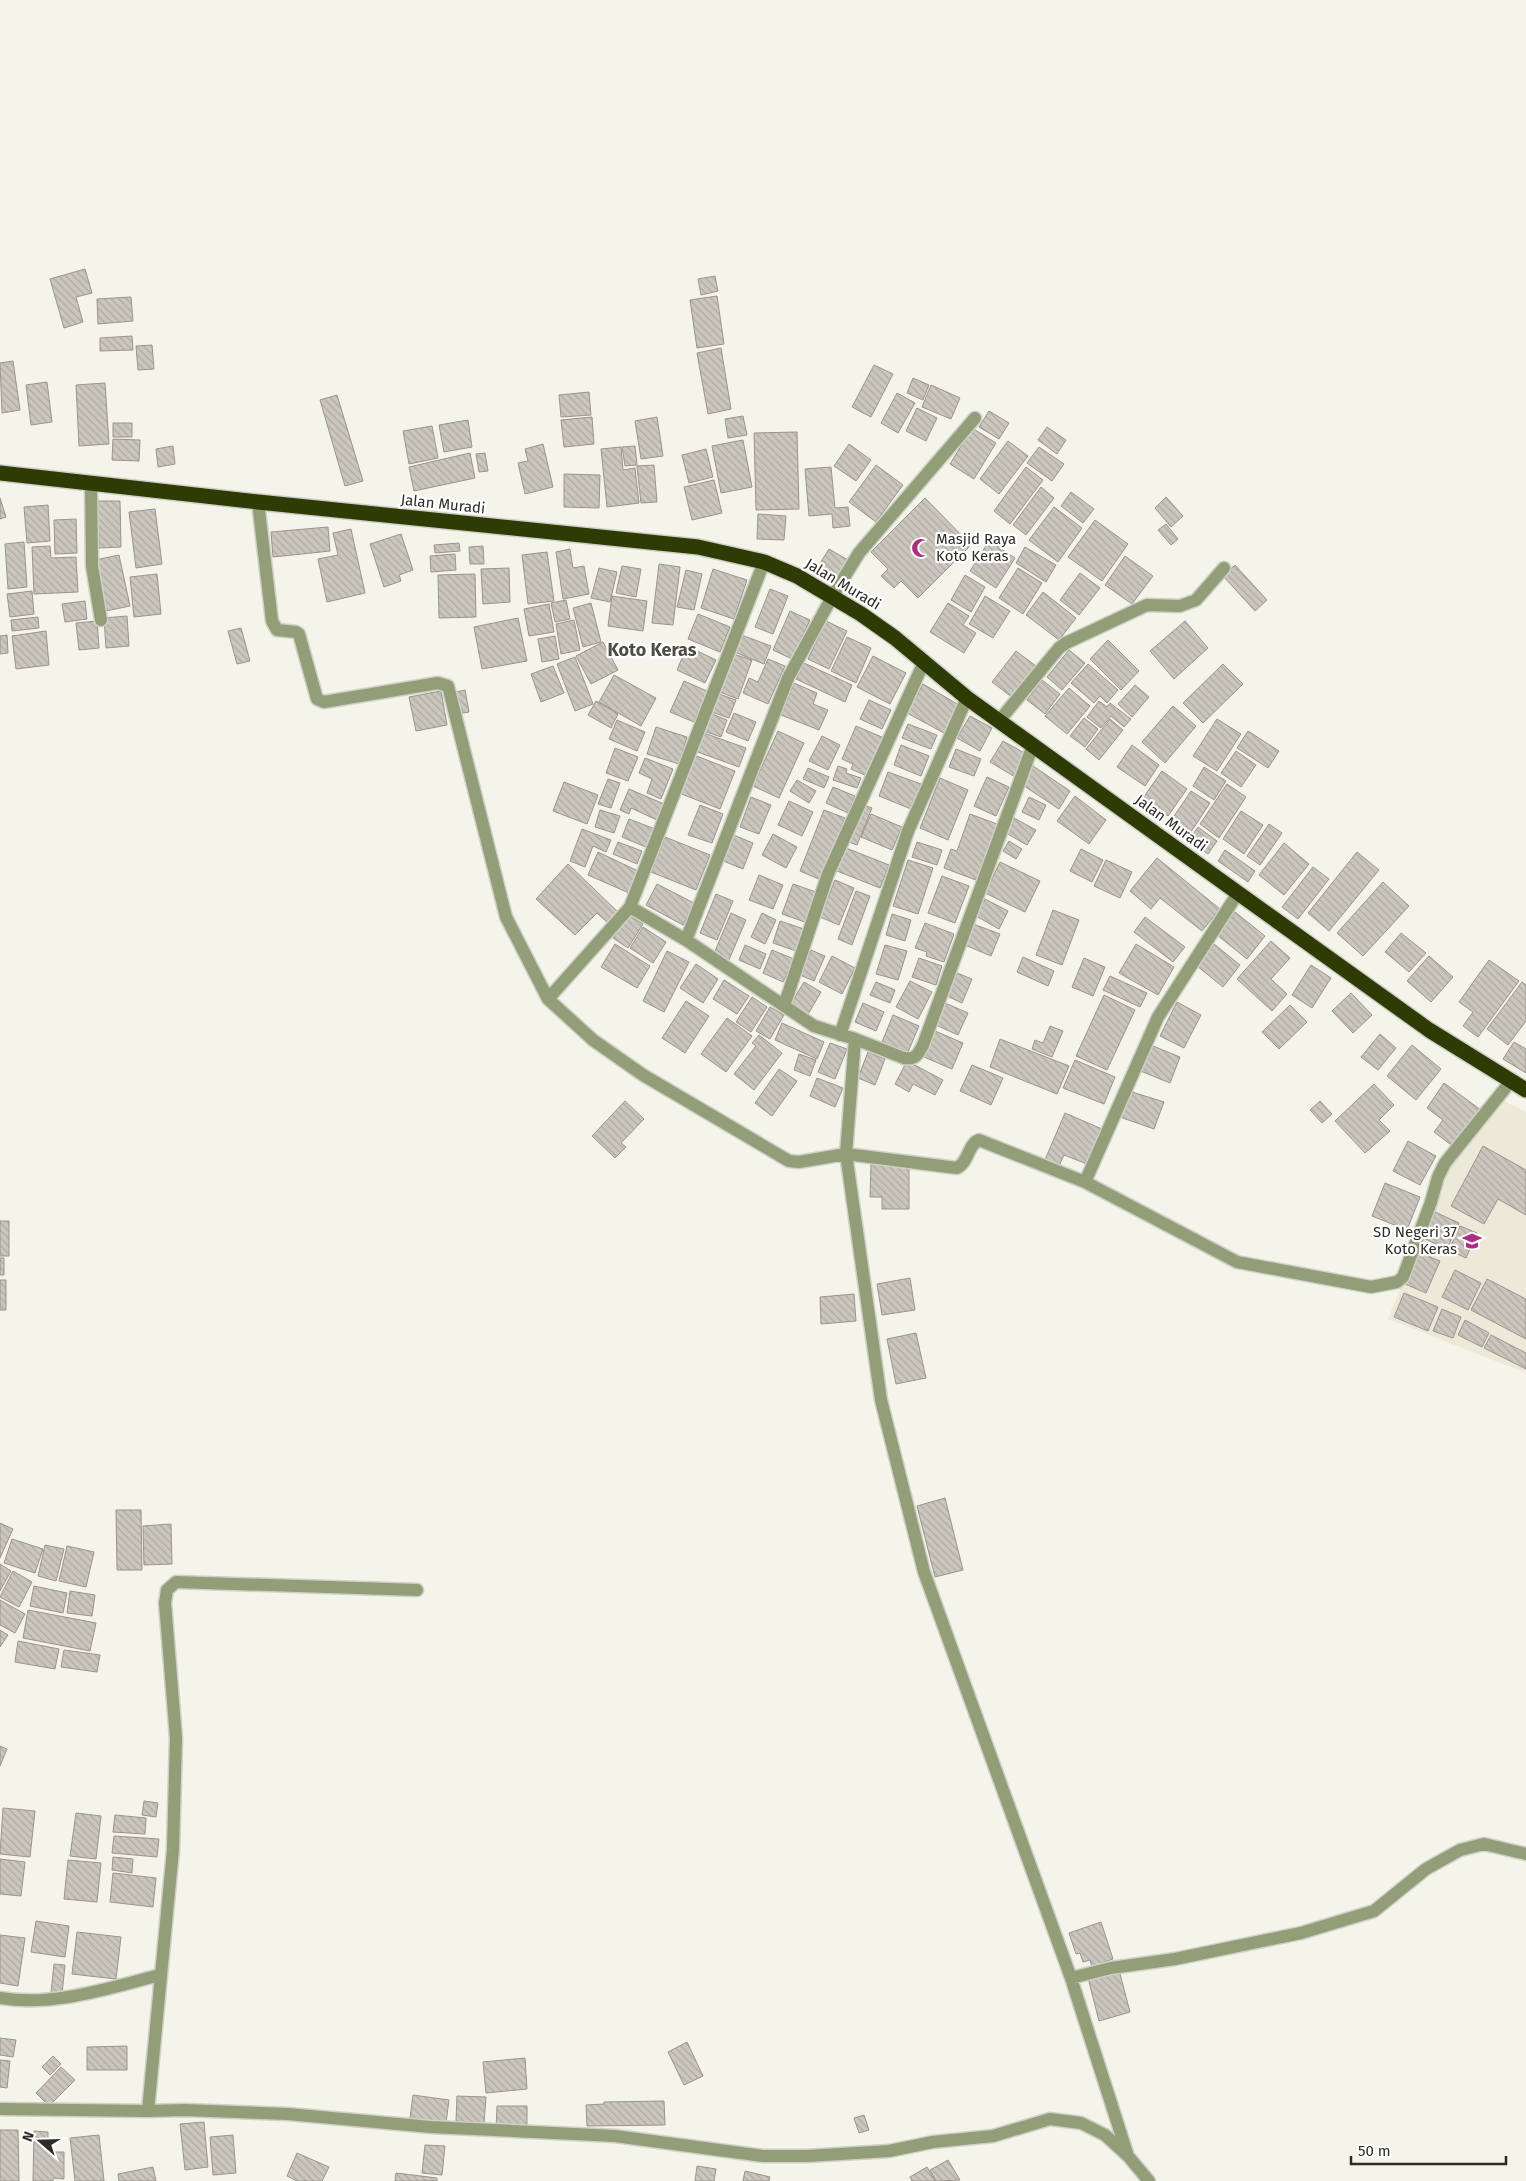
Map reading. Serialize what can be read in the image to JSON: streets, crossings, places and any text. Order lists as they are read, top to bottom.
{
  "streets": {
    "highway": ["Jalan Muradi"]
  },
  "districts": ["Koto Keras"],
  "places": {
    "mosque": ["Masjid Raya Koto Keras"],
    "school or university": ["SD Negeri 37 Koto Keras"]
  },
  "scale_bar": "50 m",
  "north": "left"
}
